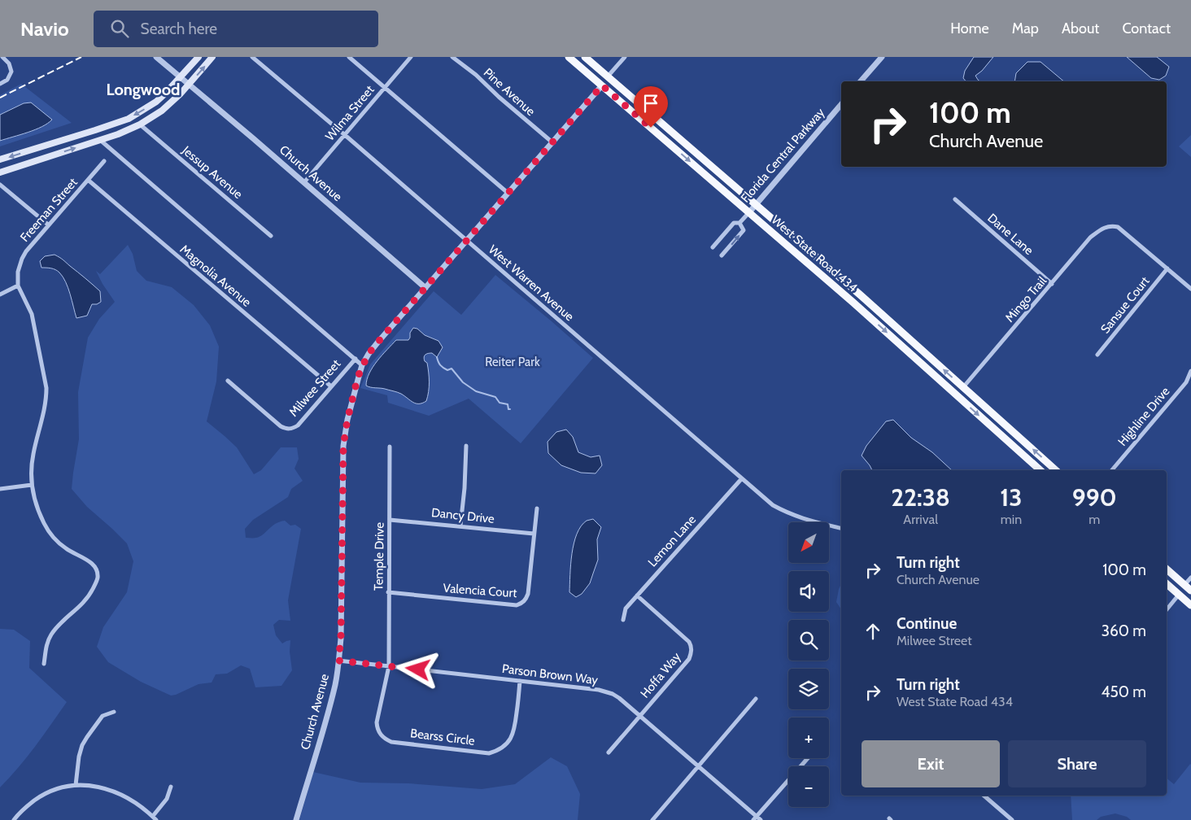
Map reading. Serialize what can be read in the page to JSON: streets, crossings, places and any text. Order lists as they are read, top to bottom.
{
  "streets": {
    "main road": ["West State Road 434"],
    "street": [
      "Pine Avenue",
      "Wilma Street",
      "Florida Central Parkway",
      "Jessup Avenue",
      "Church Avenue",
      "Freeman Street",
      "Dane Lane",
      "Magnolia Avenue",
      "West Warren Avenue",
      "Mingo Trail",
      "Sansue Court",
      "Milwee Street",
      "Highline Drive",
      "Dancy Drive",
      "Lemon Lane",
      "Temple Drive",
      "Valencia Court",
      "Parson Brown Way",
      "Hoffa Way",
      "Bearss Circle"
    ]
  },
  "crossings": [
    ["Wilma Street", "Church Avenue"],
    ["Wilma Street", "West Warren Avenue"],
    ["Florida Central Parkway", "West State Road 434"],
    ["Church Avenue", "Parson Brown Way"],
    ["Freeman Street", "Magnolia Avenue"],
    ["Dane Lane", "Mingo Trail"],
    ["West State Road 434", "Mingo Trail"],
    ["Magnolia Avenue", "Milwee Street"],
    ["West Warren Avenue", "Lemon Lane"],
    ["Mingo Trail", "Sansue Court"],
    ["Dancy Drive", "Temple Drive"],
    ["Dancy Drive", "Valencia Court"],
    ["Lemon Lane", "Hoffa Way"],
    ["Temple Drive", "Valencia Court"],
    ["Temple Drive", "Parson Brown Way"],
    ["Temple Drive", "Bearss Circle"],
    ["Parson Brown Way", "Hoffa Way"],
    ["Parson Brown Way", "Bearss Circle"]
  ],
  "districts": ["Longwood"],
  "parks": ["Reiter Park"],
  "north": "bottom left",
  "page": {
    "header": "Navio",
    "search": "Search here",
    "nav": [
      "Home",
      "Map",
      "About",
      "Contact"
    ],
    "turn": ["100 m", "Church Avenue"],
    "eta": [
      "22:38",
      "Arrival",
      "13",
      "min",
      "990",
      "m"
    ],
    "map_buttons": ["+", "−"],
    "list": [
      {
        "name": "Turn right",
        "note": "Church Avenue",
        "value": "100 m"
      },
      {
        "name": "Continue",
        "note": "Milwee Street",
        "value": "360 m"
      },
      {
        "name": "Turn right",
        "note": "West State Road 434",
        "value": "450 m"
      }
    ],
    "buttons": ["Exit", "Share"]
  }
}
